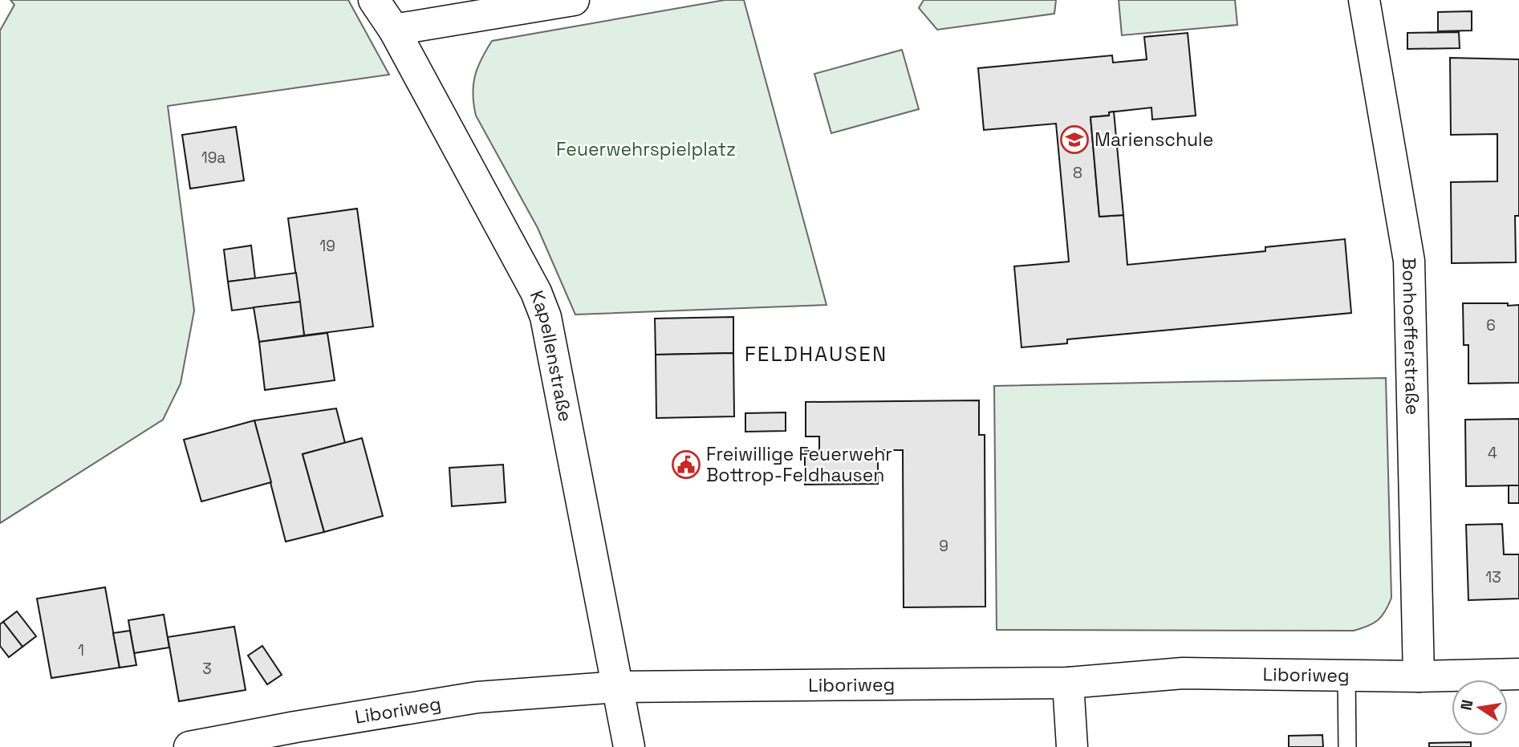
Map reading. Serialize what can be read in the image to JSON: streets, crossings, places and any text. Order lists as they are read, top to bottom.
{
  "streets": {
    "street": ["Bonhoefferstraße", "Kapellenstraße", "Liboriweg"]
  },
  "crossings": [
    ["Bonhoefferstraße", "Liboriweg"],
    ["Kapellenstraße", "Liboriweg"]
  ],
  "districts": ["FELDHAUSEN"],
  "parks": ["Feuerwehrspielplatz"],
  "places": {
    "school or university": ["Marienschule"],
    "public building": ["Freiwillige Feuerwehr Bottrop-Feldhausen"]
  },
  "house_numbers": [
    "19a",
    "8",
    "19",
    "6",
    "4",
    "9",
    "13",
    "1",
    "3"
  ],
  "north": "left"
}
